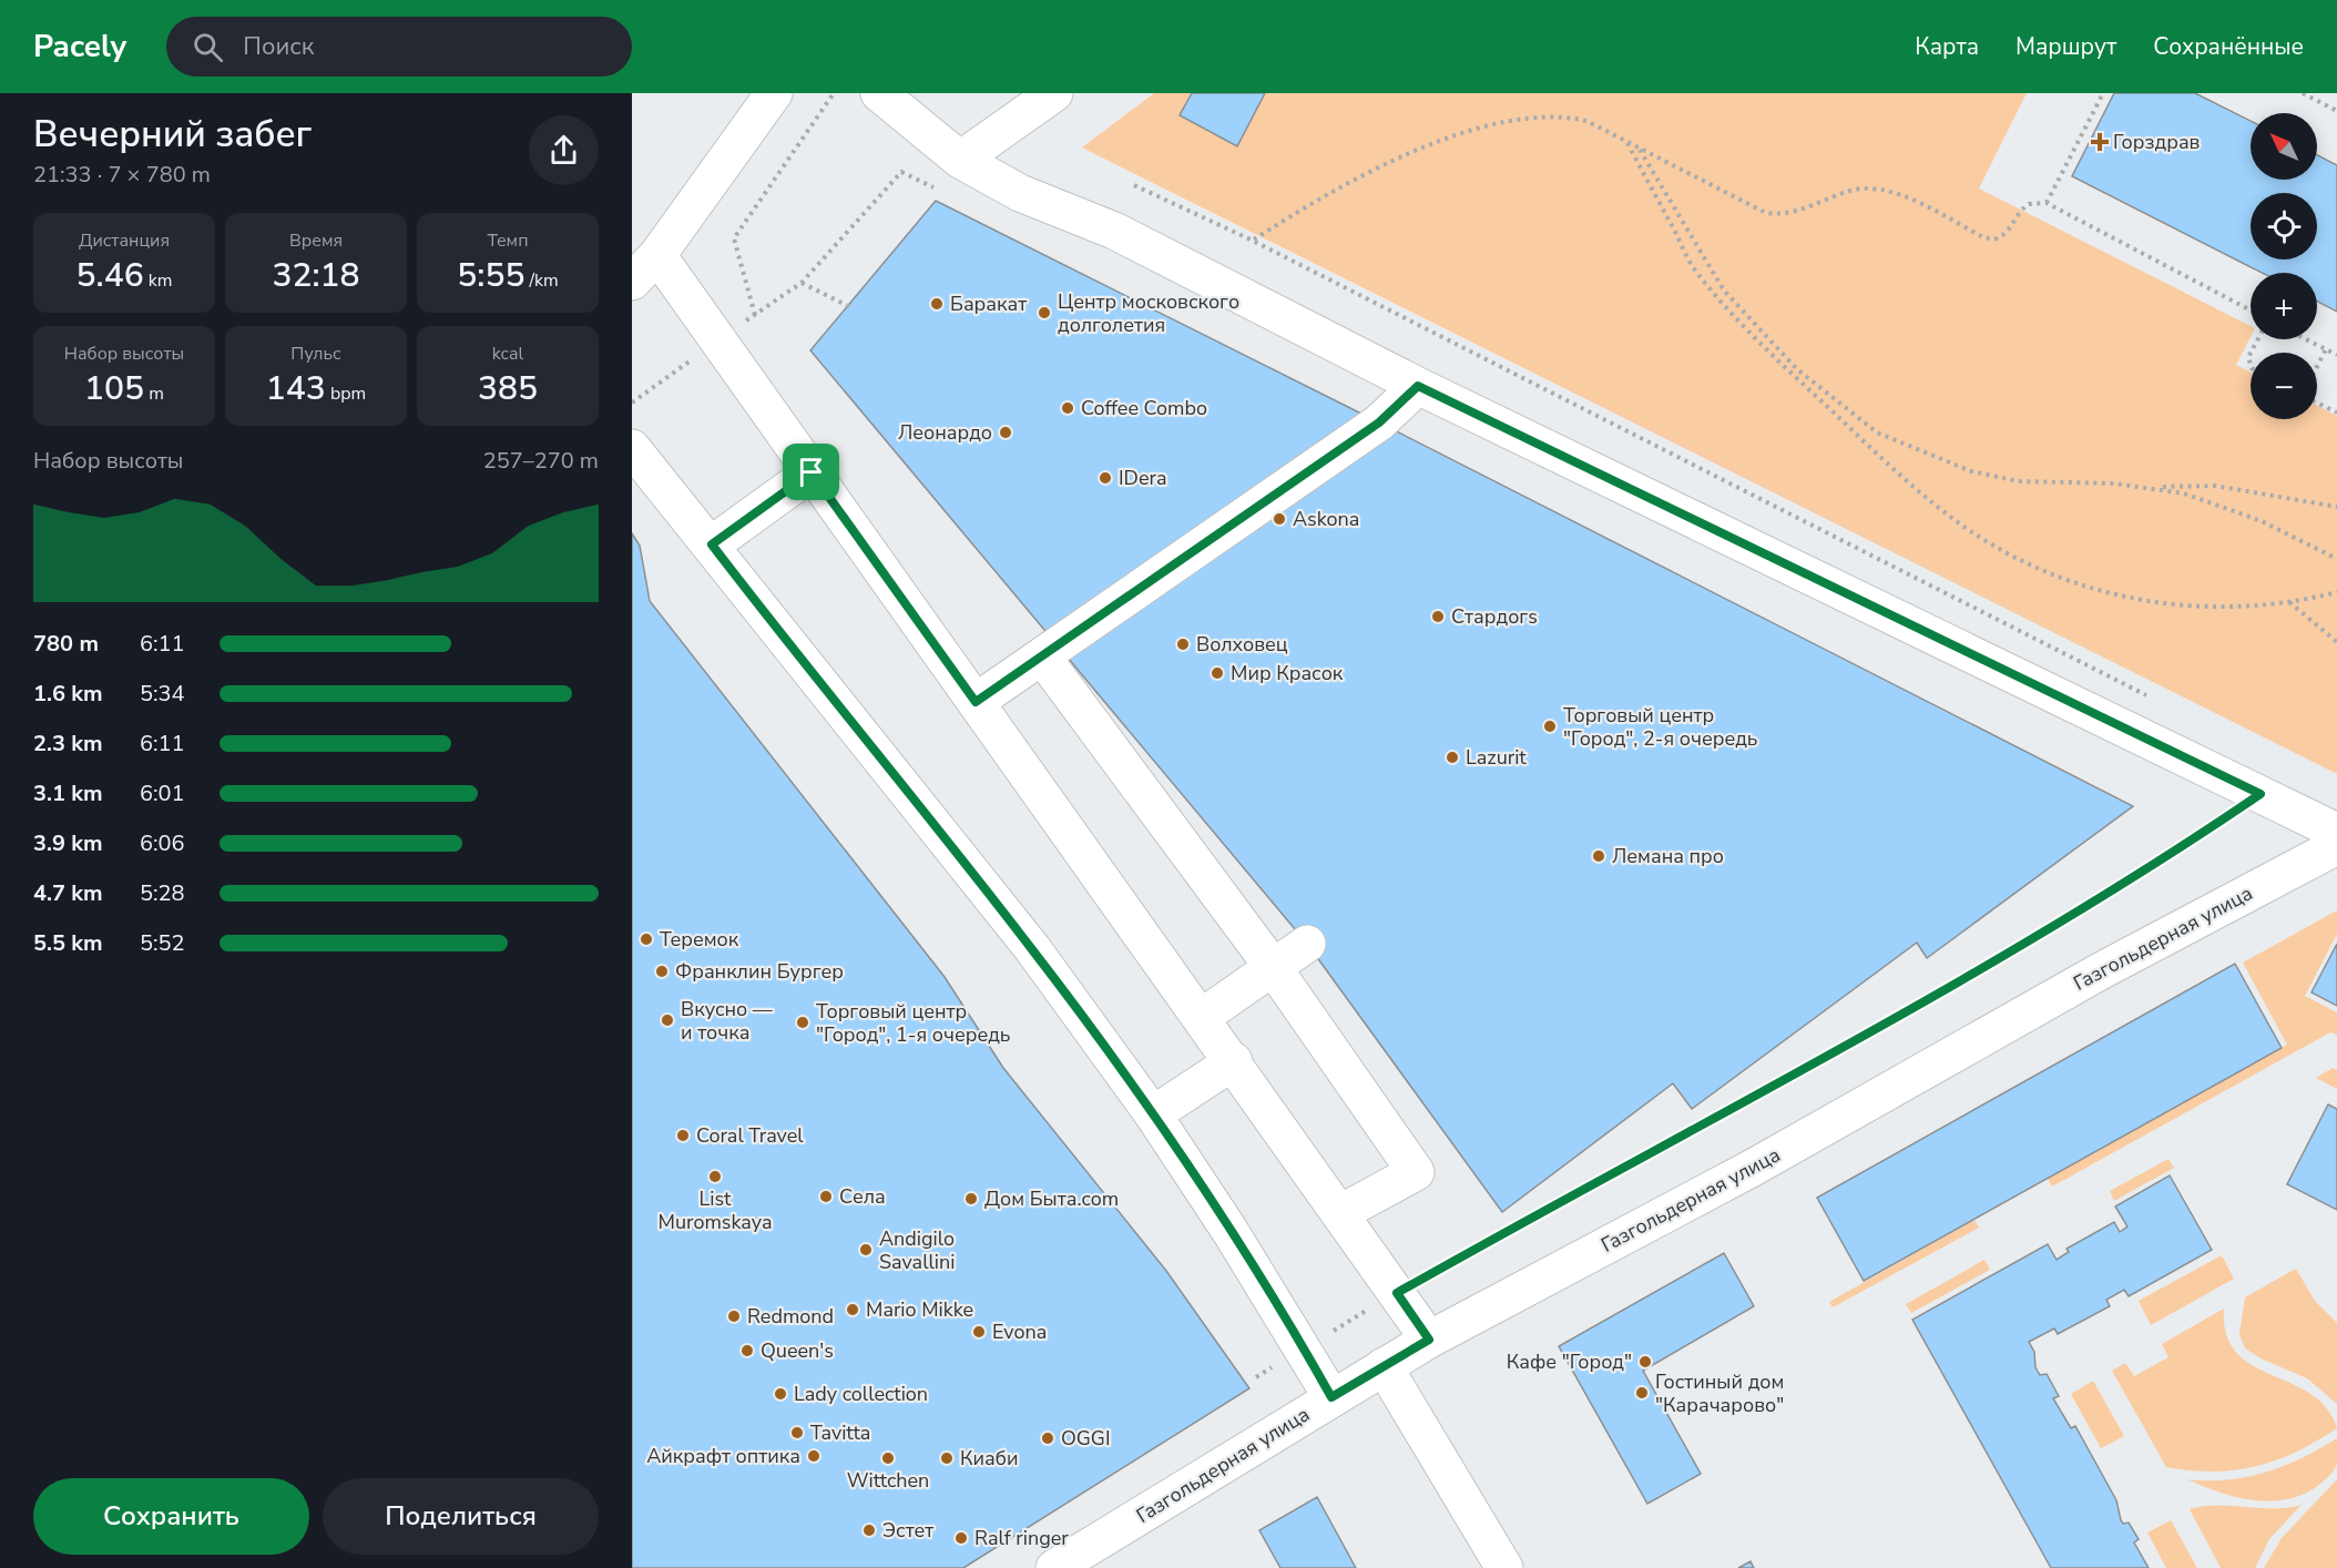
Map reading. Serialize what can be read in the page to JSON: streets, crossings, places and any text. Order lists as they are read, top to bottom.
{
  "streets": {
    "street": ["Газгольдерная улица"]
  },
  "places": {
    "health": ["Горздрав"],
    "other": [
      "Баракат",
      "Центр московского долголетия",
      "Coffee Combo",
      "Леонардо",
      "IDera",
      "Askona",
      "Стардогs",
      "Волховец",
      "Мир Красок",
      "Торговый центр \"Город\", 2-я очередь",
      "Lazurit",
      "Лемана про",
      "Теремок",
      "Франклин Бургер",
      "Вкусно — и точка",
      "Торговый центр \"Город\", 1-я очередь",
      "Coral Travel",
      "List Muromskaya",
      "Села",
      "Дом Быта.com",
      "Andigilo Savallini",
      "Mario Mikke",
      "Redmond",
      "Evona",
      "Queen's",
      "Кафе \"Город\"",
      "Гостиный дом \"Карачарово\"",
      "Lady collection",
      "Tavitta",
      "OGGI",
      "Айкрафт оптика",
      "Wittchen",
      "Киаби",
      "Эстет",
      "Ralf ringer"
    ]
  },
  "north": "top left",
  "page": {
    "header": "Pacely",
    "search": "Поиск",
    "nav": ["Карта", "Маршрут", "Сохранённые"],
    "heading": ["Вечерний забег", "21:33 · 7 × 780 m"],
    "map_buttons": ["+", "−"],
    "stats": [
      ["Дистанция", "5.46 km"],
      ["Время", "32:18"],
      ["Темп", "5:55 /km"],
      ["Набор высоты", "105 m"],
      ["Пульс", "143 bpm"],
      ["kcal", "385"]
    ],
    "chart": ["Набор высоты", "257–270 m"],
    "list": [
      {
        "name": "780 m",
        "note": "6:11"
      },
      {
        "name": "1.6 km",
        "note": "5:34"
      },
      {
        "name": "2.3 km",
        "note": "6:11"
      },
      {
        "name": "3.1 km",
        "note": "6:01"
      },
      {
        "name": "3.9 km",
        "note": "6:06"
      },
      {
        "name": "4.7 km",
        "note": "5:28"
      },
      {
        "name": "5.5 km",
        "note": "5:52"
      }
    ],
    "buttons": ["Сохранить", "Поделиться"]
  }
}
